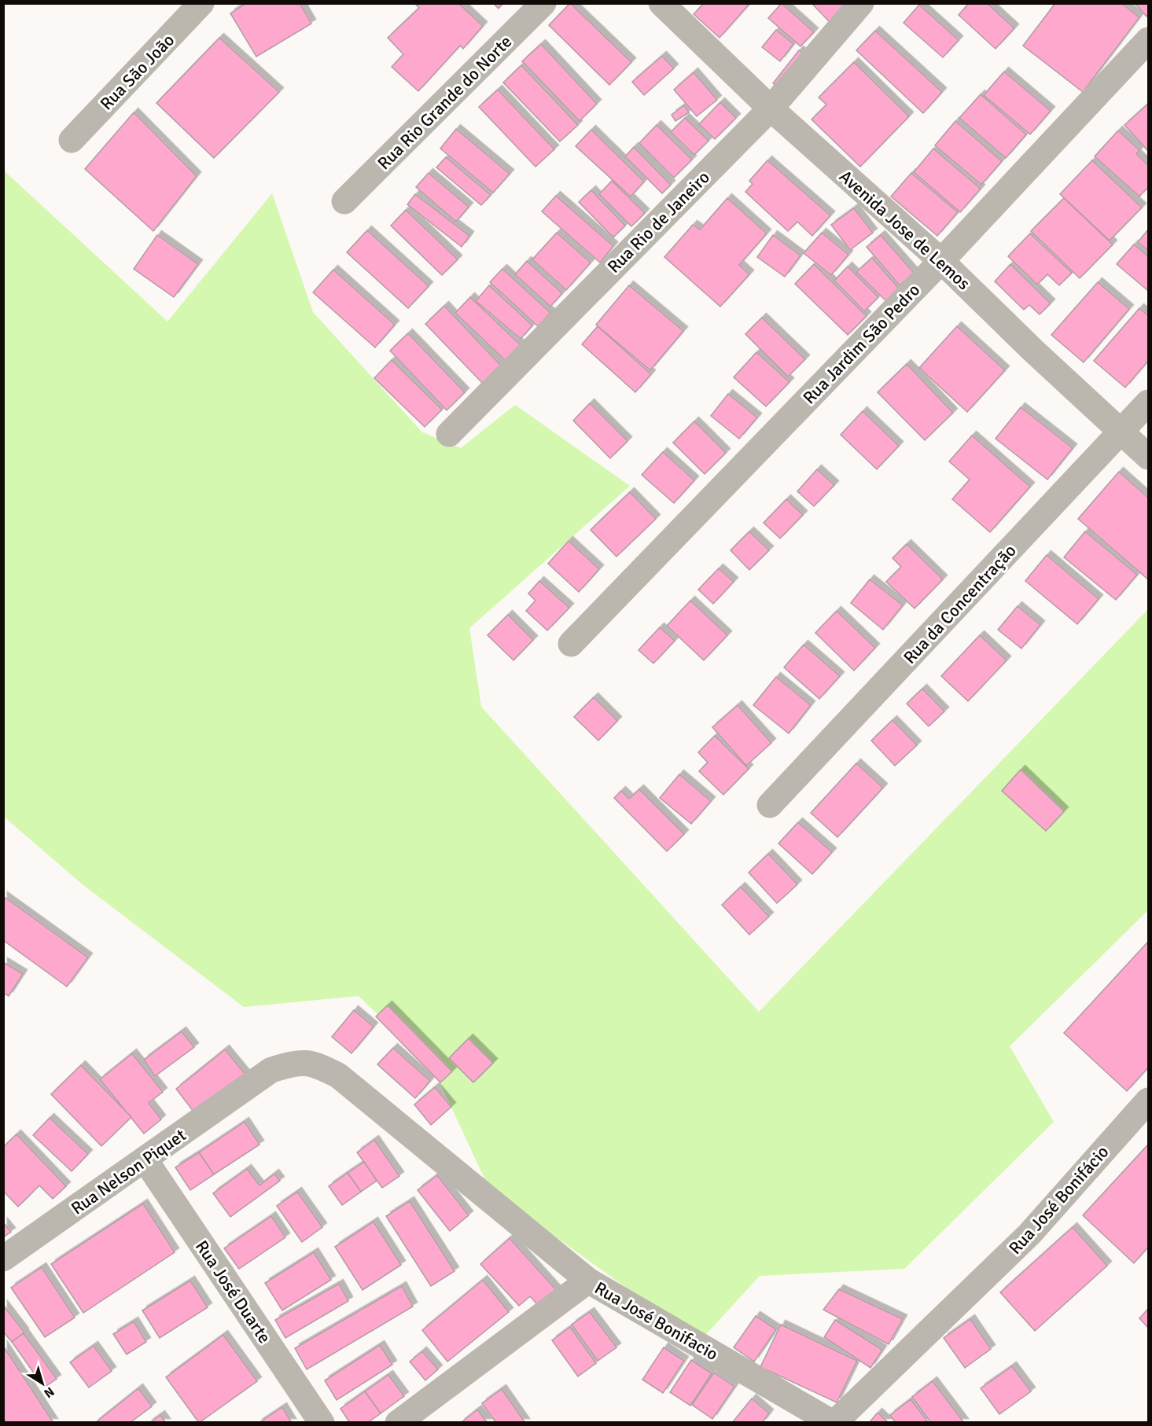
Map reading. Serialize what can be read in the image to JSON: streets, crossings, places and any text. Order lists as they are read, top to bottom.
{
  "streets": {
    "street": [
      "Rua São João",
      "Rua Rio Grande do Norte",
      "Rua Rio de Janeiro",
      "Avenida Jose de Lemos",
      "Rua Jardim São Pedro",
      "Rua da Concentração",
      "Rua Nelson Piquet",
      "Rua José Bonifácio",
      "Rua José Duarte",
      "Rua José Bonifacio"
    ]
  },
  "crossings": [
    ["Rua Rio de Janeiro", "Avenida Jose de Lemos"],
    ["Avenida Jose de Lemos", "Rua Jardim São Pedro"],
    ["Avenida Jose de Lemos", "Rua da Concentração"],
    ["Rua Nelson Piquet", "Rua José Duarte"],
    ["Rua Nelson Piquet", "Rua José Bonifacio"],
    ["Rua José Bonifácio", "Rua José Bonifacio"]
  ],
  "north": "bottom right"
}
